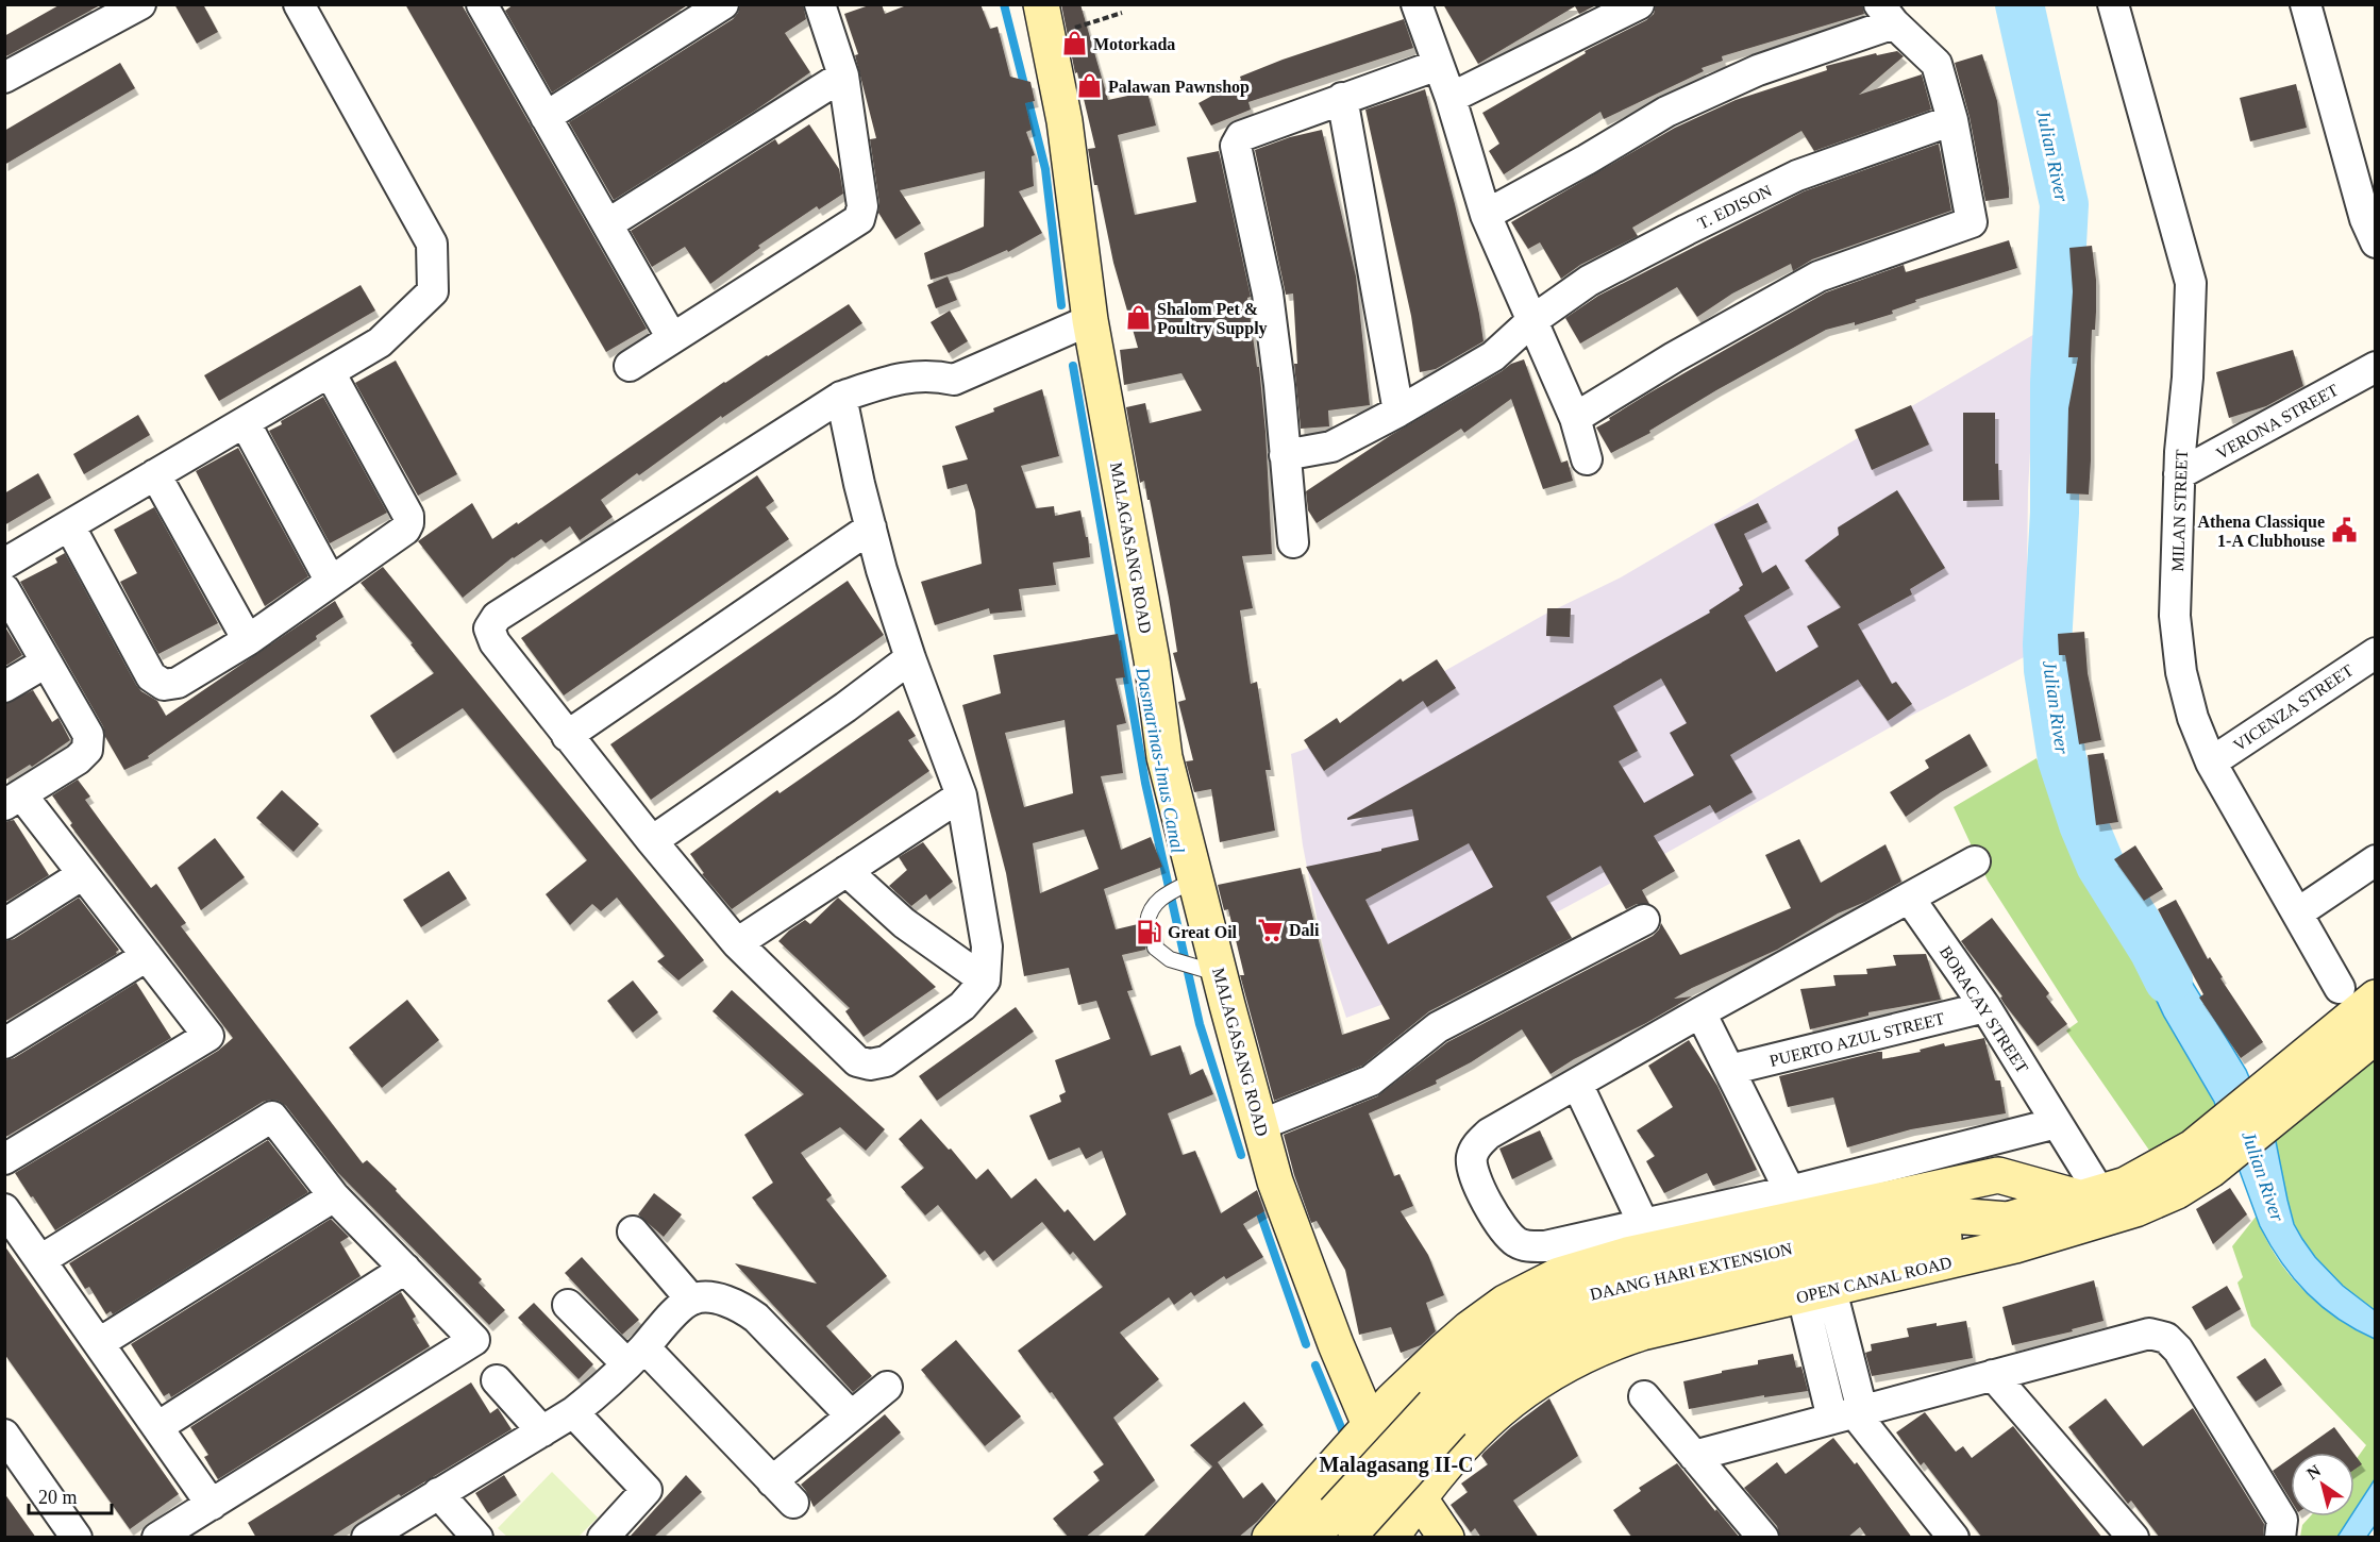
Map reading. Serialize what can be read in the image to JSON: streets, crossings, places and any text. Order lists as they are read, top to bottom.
{
  "streets": {
    "main road": ["MALAGASANG ROAD", "DAANG HARI EXTENSION", "OPEN CANAL ROAD"],
    "street": [
      "T. EDISON",
      "VERONA STREET",
      "MILAN STREET",
      "VICENZA STREET",
      "BORACAY STREET",
      "PUERTO AZUL STREET"
    ]
  },
  "crossings": [
    ["VERONA STREET", "MILAN STREET"],
    ["MILAN STREET", "VICENZA STREET"],
    ["MALAGASANG ROAD", "OPEN CANAL ROAD"],
    ["BORACAY STREET", "PUERTO AZUL STREET"],
    ["BORACAY STREET", "DAANG HARI EXTENSION"],
    ["DAANG HARI EXTENSION", "OPEN CANAL ROAD"]
  ],
  "districts": ["Malagasang II-C"],
  "water": ["Julian River", "Dasmarinas-Imus Canal"],
  "places": {
    "shop": ["Motorkada", "Palawan Pawnshop", "Shalom Pet & Poultry Supply"],
    "public building": ["Athena Classique 1-A Clubhouse"],
    "supermarket": ["Dali"],
    "fuel station": ["Great Oil"]
  },
  "scale_bar": "20 m",
  "north": "top left"
}
